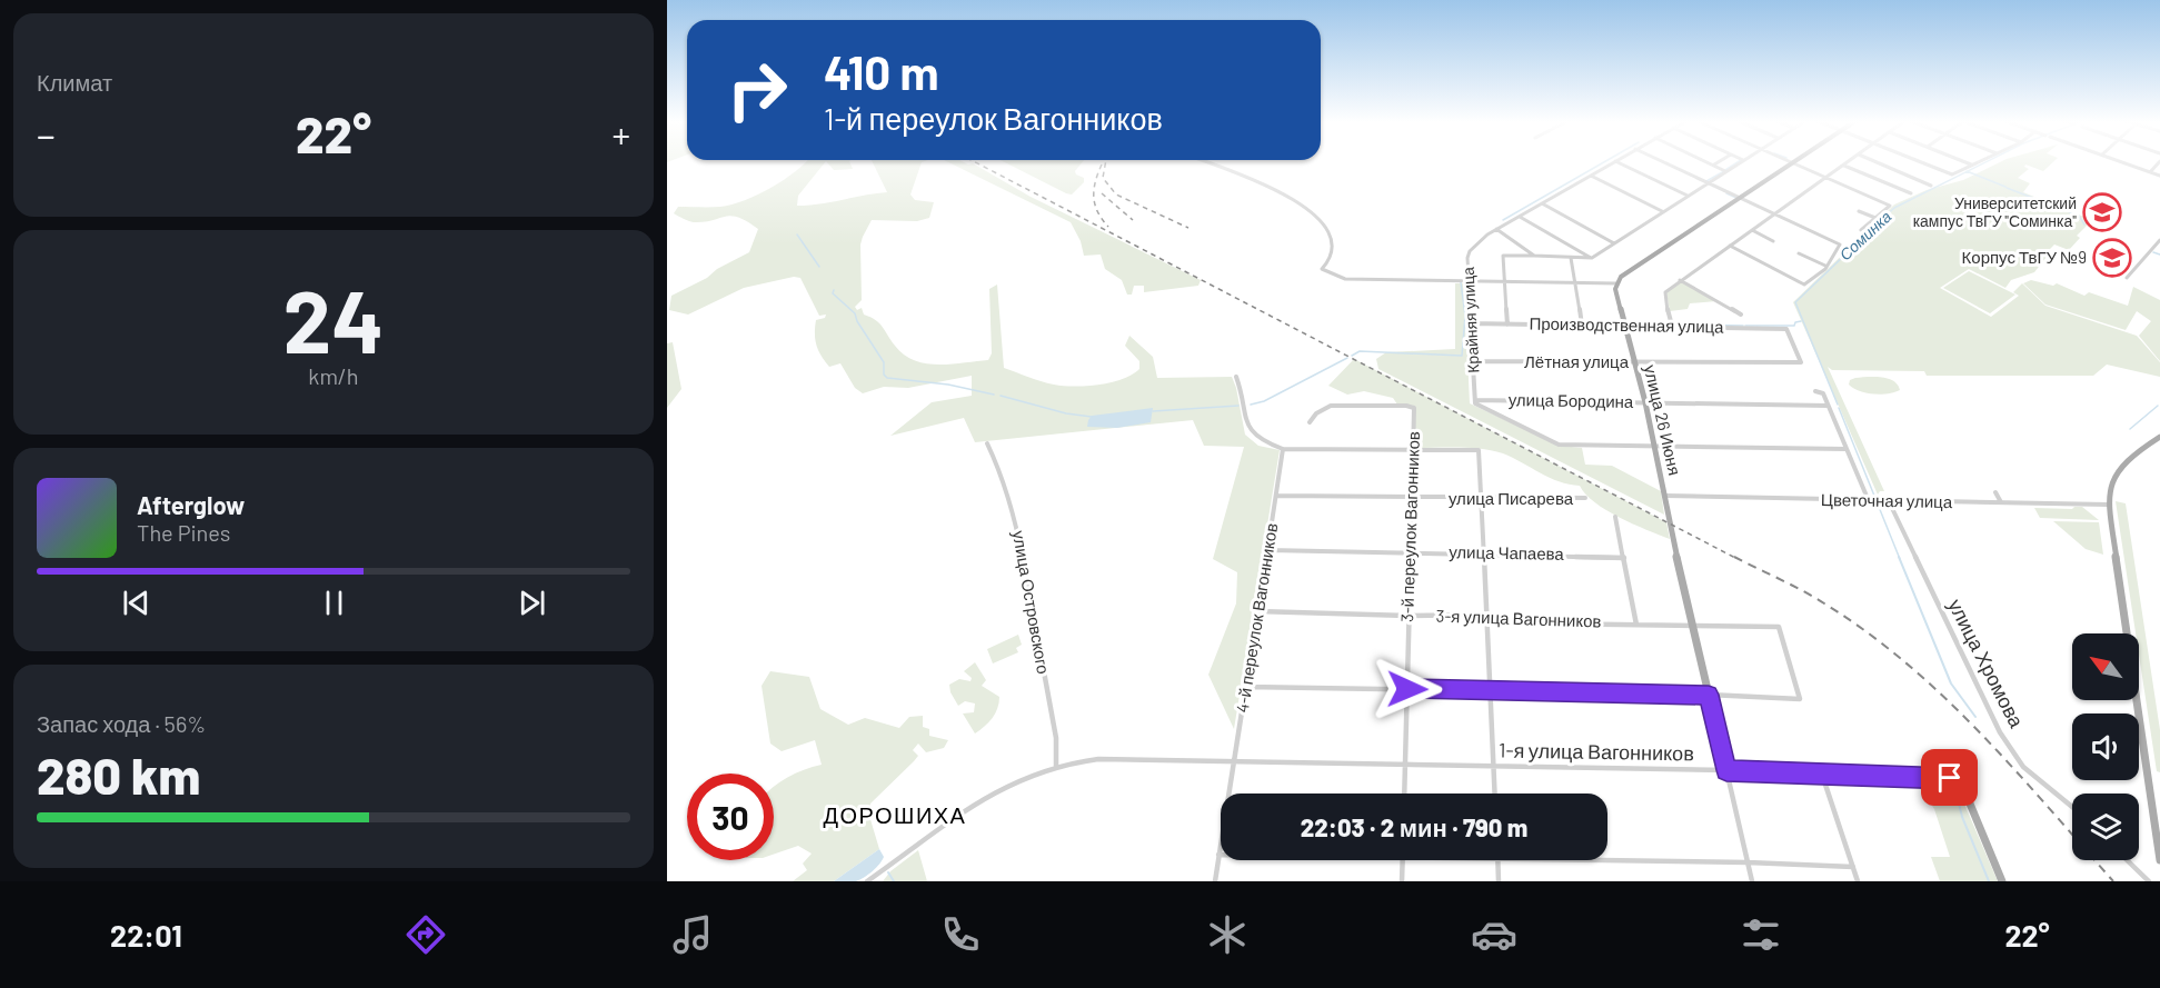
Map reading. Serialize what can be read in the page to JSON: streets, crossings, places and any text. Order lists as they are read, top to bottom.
{
  "streets": {
    "main road": ["улица 26 Июня", "1-я улица Вагонников"],
    "street": [
      "Крайняя улица",
      "Производственная улица",
      "Лётная улица",
      "улица Бородина",
      "улица Писарева",
      "Цветочная улица",
      "3-й переулок Вагонников",
      "улица Чапаева",
      "улица Островского",
      "4-й переулок Вагонников",
      "3-я улица Вагонников",
      "улица Хромова"
    ]
  },
  "crossings": [
    ["Крайняя улица", "Производственная улица"],
    ["Крайняя улица", "Лётная улица"],
    ["Крайняя улица", "улица Бородина"],
    ["Производственная улица", "улица 26 Июня"],
    ["Лётная улица", "улица 26 Июня"],
    ["улица Бородина", "улица 26 Июня"],
    ["улица 26 Июня", "Цветочная улица"],
    ["улица Писарева", "3-й переулок Вагонников"],
    ["улица Писарева", "4-й переулок Вагонников"],
    ["Цветочная улица", "улица Хромова"],
    ["3-й переулок Вагонников", "улица Чапаева"],
    ["3-й переулок Вагонников", "3-я улица Вагонников"],
    ["3-й переулок Вагонников", "1-я улица Вагонников"],
    ["улица Чапаева", "4-й переулок Вагонников"],
    ["улица Островского", "1-я улица Вагонников"],
    ["4-й переулок Вагонников", "3-я улица Вагонников"],
    ["4-й переулок Вагонников", "1-я улица Вагонников"]
  ],
  "districts": ["ДОРОШИХА"],
  "water": ["Соминка"],
  "places": {
    "school or university": ["Университетский кампус ТвГУ \"Соминка\"", "Корпус ТвГУ №9"]
  },
  "north": "top left",
  "page": {
    "tile": [
      "Климат",
      ["24", "km/h"],
      ["Запас хода · 56%", "280 km"]
    ],
    "turn": ["410 m", "1-й переулок Вагонников"],
    "heat": ["−", "22°", "+"],
    "song": ["Afterglow", "The Pines"],
    "limit": "30",
    "trip": "22:03 · 2 мин · 790 m",
    "tabs": ["22:01", "22°"]
  }
}
